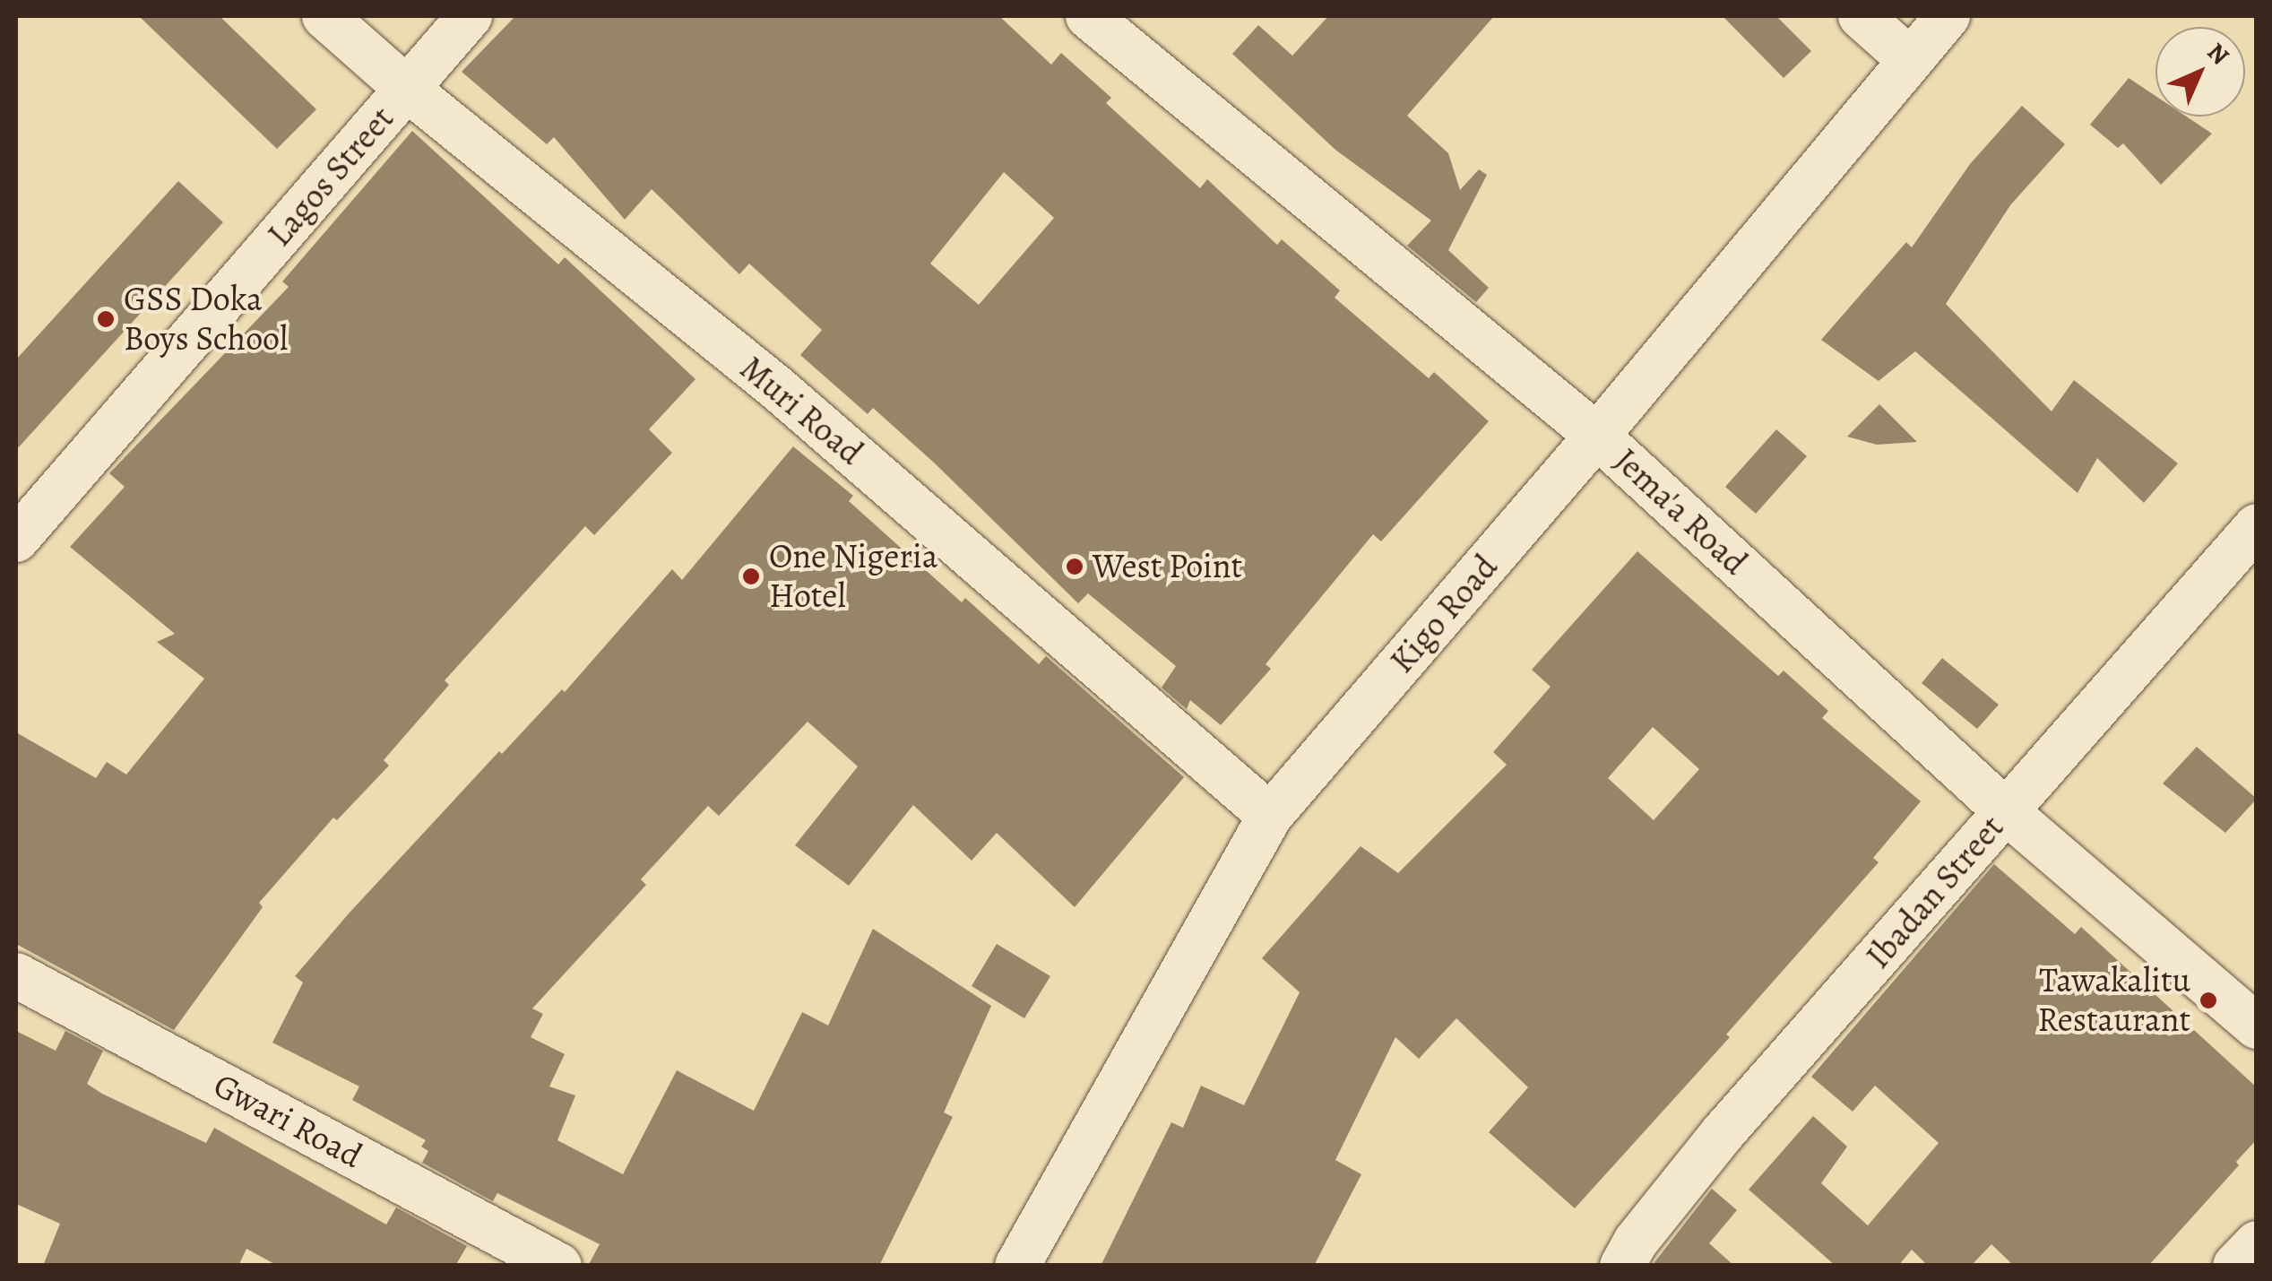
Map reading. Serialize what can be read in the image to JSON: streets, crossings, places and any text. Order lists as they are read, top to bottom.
{
  "streets": {
    "street": [
      "Lagos Street",
      "Muri Road",
      "Jema'a Road",
      "Kigo Road",
      "Ibadan Street",
      "Gwari Road"
    ]
  },
  "crossings": [
    ["Lagos Street", "Muri Road"],
    ["Muri Road", "Kigo Road"],
    ["Jema'a Road", "Kigo Road"],
    ["Jema'a Road", "Ibadan Street"]
  ],
  "places": [
    "GSS Doka Boys School",
    "West Point",
    "One Nigeria Hotel",
    "Tawakalitu Restaurant"
  ],
  "north": "top right"
}
